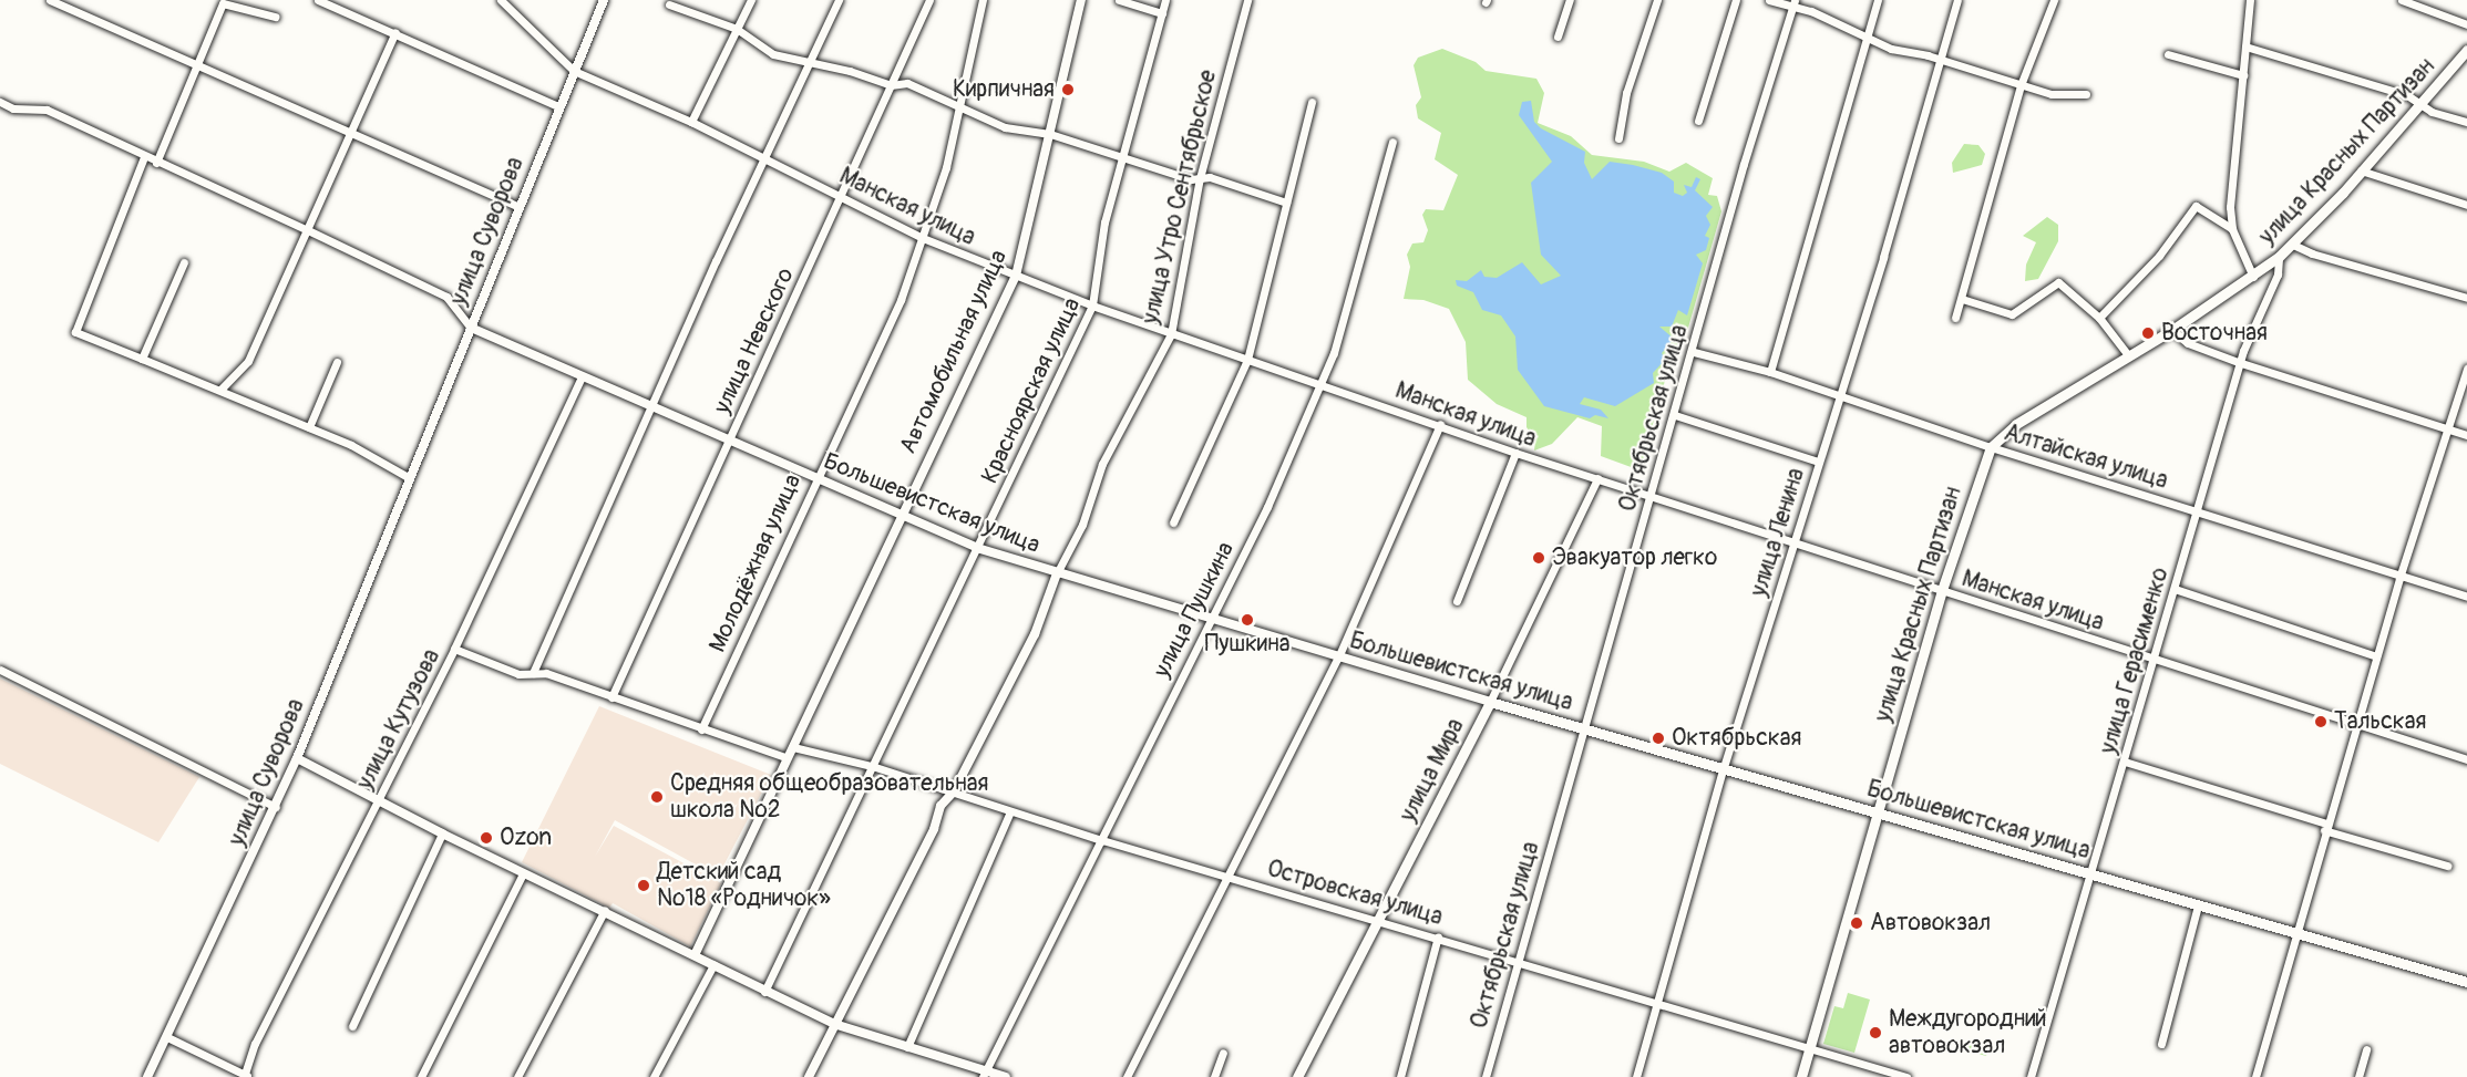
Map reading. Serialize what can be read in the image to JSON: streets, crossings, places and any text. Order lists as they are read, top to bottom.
{
  "streets": {
    "main road": ["улица Красных Партизан", "Большевистская улица", "улица Мира"],
    "street": [
      "улица Утро Сентябрьское",
      "Манская улица",
      "улица Суворова",
      "улица Невского",
      "Автомобильная улица",
      "Красноярская улица",
      "Октябрьская улица",
      "Алтайская улица",
      "улица Ленина",
      "Молодёжная улица",
      "улица Пушкина",
      "улица Герасименко",
      "улица Кутузова",
      "Островская улица"
    ]
  },
  "crossings": [
    ["улица Красных Партизан", "Манская улица"],
    ["улица Красных Партизан", "Алтайская улица"],
    ["улица Красных Партизан", "Большевистская улица"],
    ["улица Красных Партизан", "улица Герасименко"],
    ["улица Красных Партизан", "Островская улица"],
    ["улица Утро Сентябрьское", "Манская улица"],
    ["улица Утро Сентябрьское", "Большевистская улица"],
    ["улица Утро Сентябрьское", "Островская улица"],
    ["Манская улица", "улица Суворова"],
    ["Манская улица", "улица Невского"],
    ["Манская улица", "Автомобильная улица"],
    ["Манская улица", "Красноярская улица"],
    ["Манская улица", "Октябрьская улица"],
    ["Манская улица", "улица Ленина"],
    ["Манская улица", "Молодёжная улица"],
    ["Манская улица", "улица Пушкина"],
    ["Манская улица", "улица Герасименко"],
    ["Манская улица", "улица Мира"],
    ["улица Суворова", "Большевистская улица"],
    ["улица Невского", "Большевистская улица"],
    ["Автомобильная улица", "Большевистская улица"],
    ["Автомобильная улица", "Островская улица"],
    ["Красноярская улица", "Большевистская улица"],
    ["Красноярская улица", "Островская улица"],
    ["Октябрьская улица", "Алтайская улица"],
    ["Октябрьская улица", "Большевистская улица"],
    ["Октябрьская улица", "Островская улица"],
    ["Алтайская улица", "улица Ленина"],
    ["Алтайская улица", "улица Герасименко"],
    ["Большевистская улица", "улица Ленина"],
    ["Большевистская улица", "Молодёжная улица"],
    ["Большевистская улица", "улица Пушкина"],
    ["Большевистская улица", "улица Герасименко"],
    ["Большевистская улица", "улица Кутузова"],
    ["Большевистская улица", "улица Мира"],
    ["улица Ленина", "Островская улица"],
    ["улица Пушкина", "Островская улица"],
    ["улица Мира", "Островская улица"]
  ],
  "places": [
    "Кирпичная",
    "Восточная",
    "Эвакуатор легко",
    "Пушкина",
    "Тальская",
    "Октябрьская",
    "Средняя общеобразовательная школа №2",
    "Ozon",
    "Детский сад №18 «Родничок»",
    "Автовокзал",
    "Междугородний автовокзал"
  ]
}
